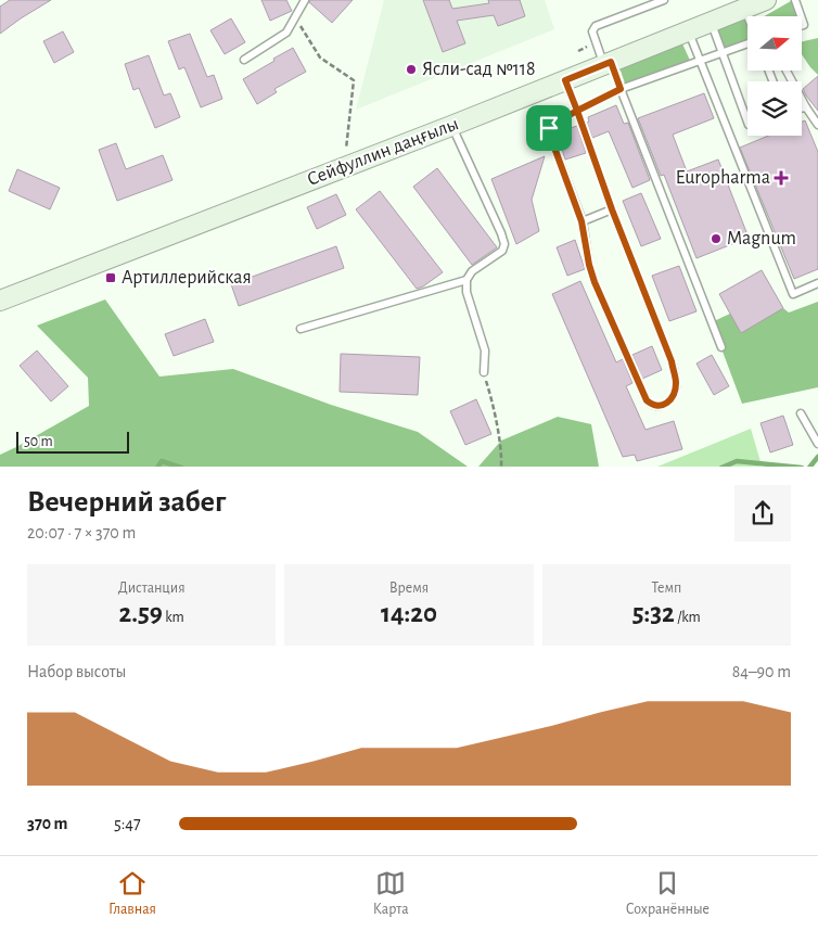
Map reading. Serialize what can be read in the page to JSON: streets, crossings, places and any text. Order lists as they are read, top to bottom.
{
  "streets": {
    "main road": ["Сейфуллин даңғылы"]
  },
  "places": {
    "other": ["Ясли-сад №118", "Magnum"],
    "health": ["Europharma"],
    "transit": ["Артиллерийская"]
  },
  "scale_bar": "50 m",
  "north": "right",
  "page": {
    "scale": "50 m",
    "heading": ["Вечерний забег", "20:07 · 7 × 370 m"],
    "stats": [
      ["Дистанция", "2.59 km"],
      ["Время", "14:20"],
      ["Темп", "5:32 /km"]
    ],
    "chart": ["Набор высоты", "84–90 m"],
    "list": [
      {
        "name": "370 m",
        "note": "5:47"
      }
    ],
    "tabs": ["Главная", "Карта", "Сохранённые"]
  }
}
